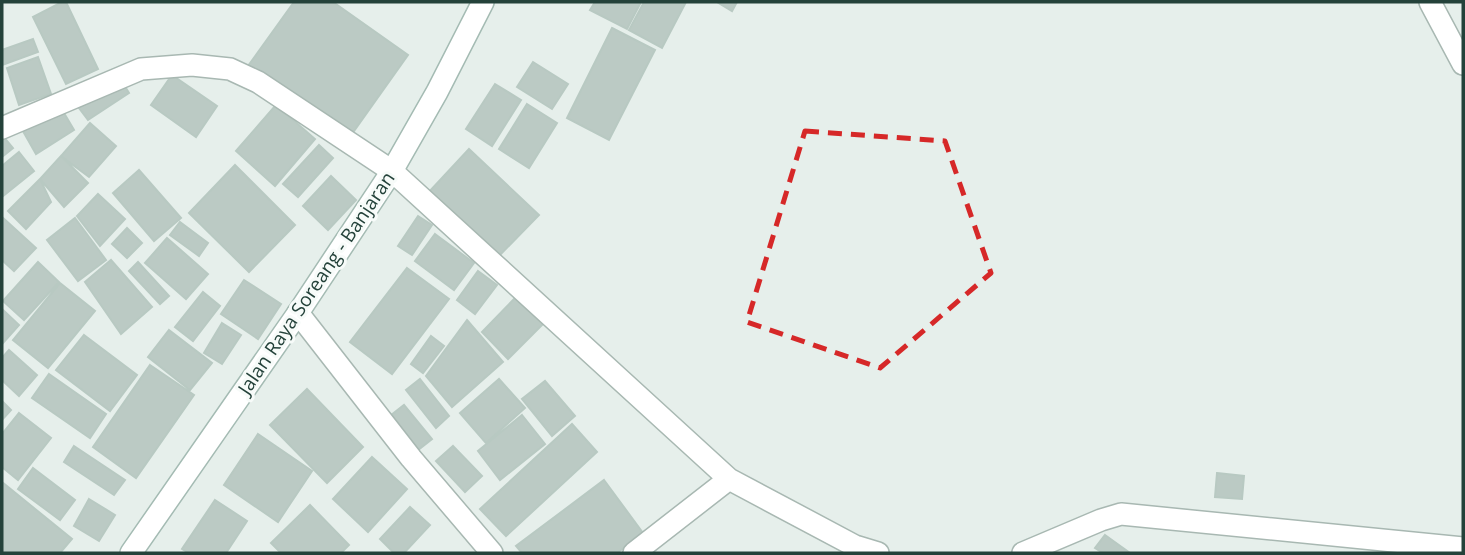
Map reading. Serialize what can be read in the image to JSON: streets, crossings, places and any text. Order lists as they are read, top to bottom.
{
  "streets": {
    "street": ["Jalan Raya Soreang - Banjaran"]
  }
}
